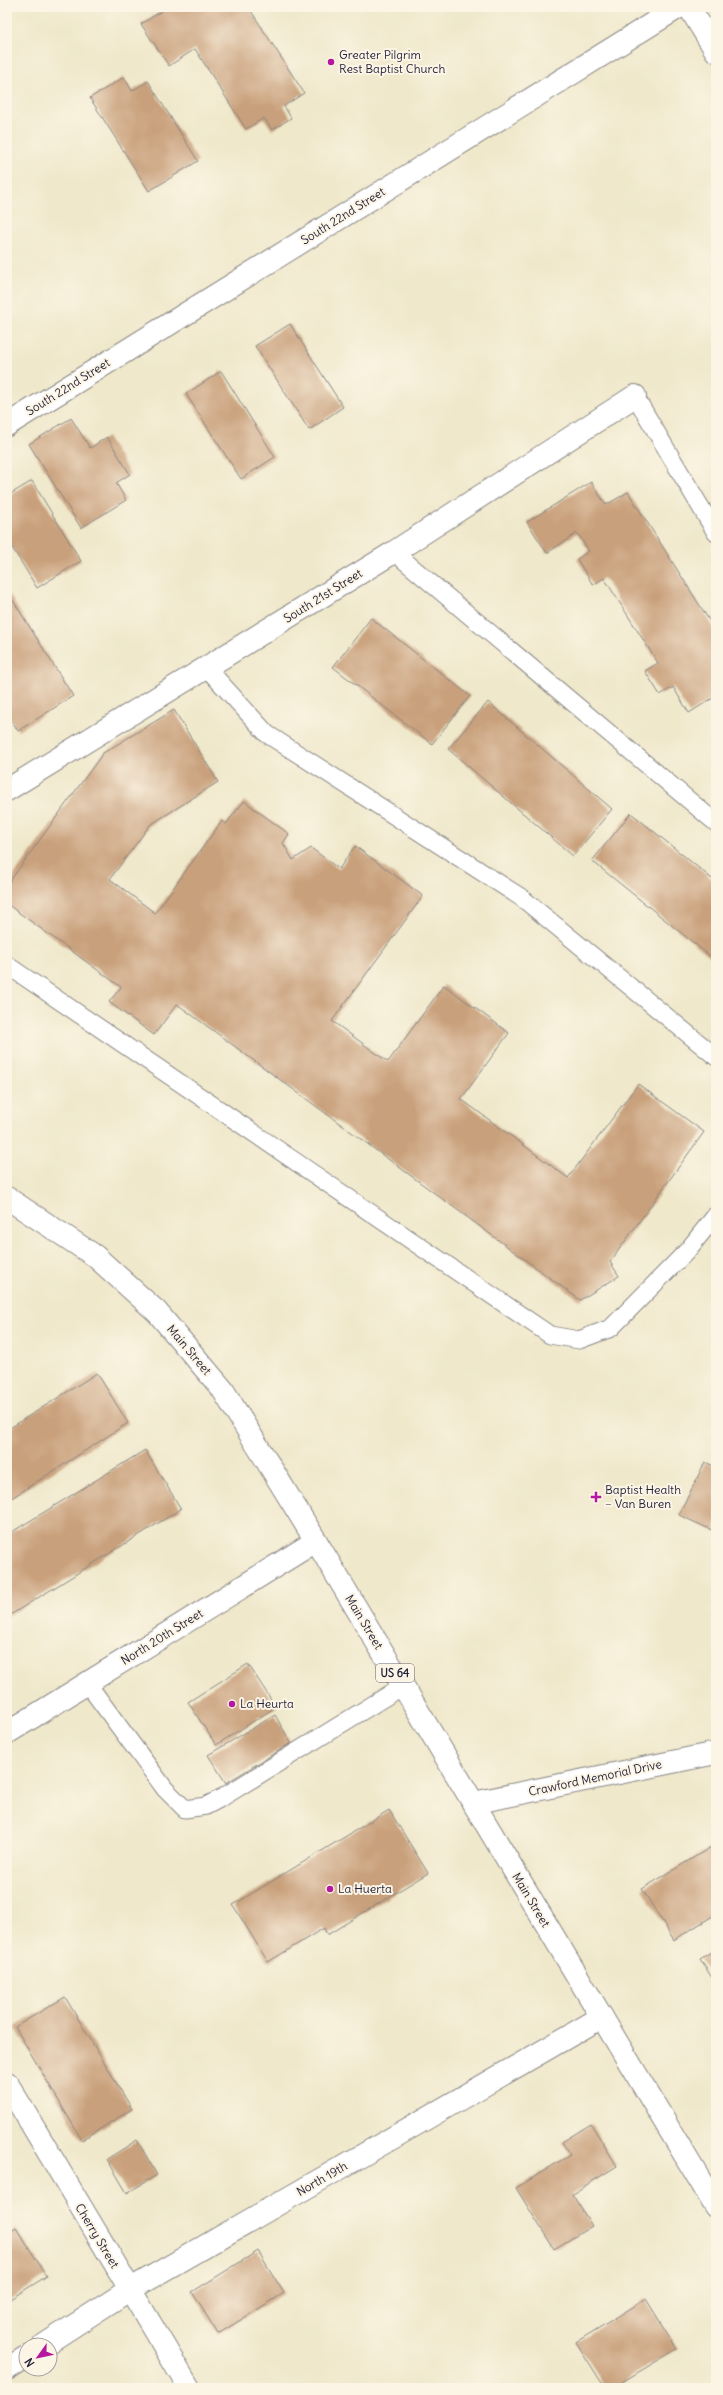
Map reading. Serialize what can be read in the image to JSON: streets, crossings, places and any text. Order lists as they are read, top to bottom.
{
  "streets": {
    "street": [
      "South 22nd Street",
      "South 21st Street",
      "Main Street",
      "North 20th Street",
      "US 64",
      "Crawford Memorial Drive",
      "North 19th",
      "Cherry Street"
    ]
  },
  "crossings": [
    ["Main Street", "North 20th Street"],
    ["Main Street", "Crawford Memorial Drive"],
    ["Main Street", "North 19th"],
    ["North 19th", "Cherry Street"]
  ],
  "places": {
    "other": ["Greater Pilgrim Rest Baptist Church", "La Heurta", "La Huerta"],
    "health": ["Baptist Health – Van Buren"]
  },
  "north": "bottom left"
}
